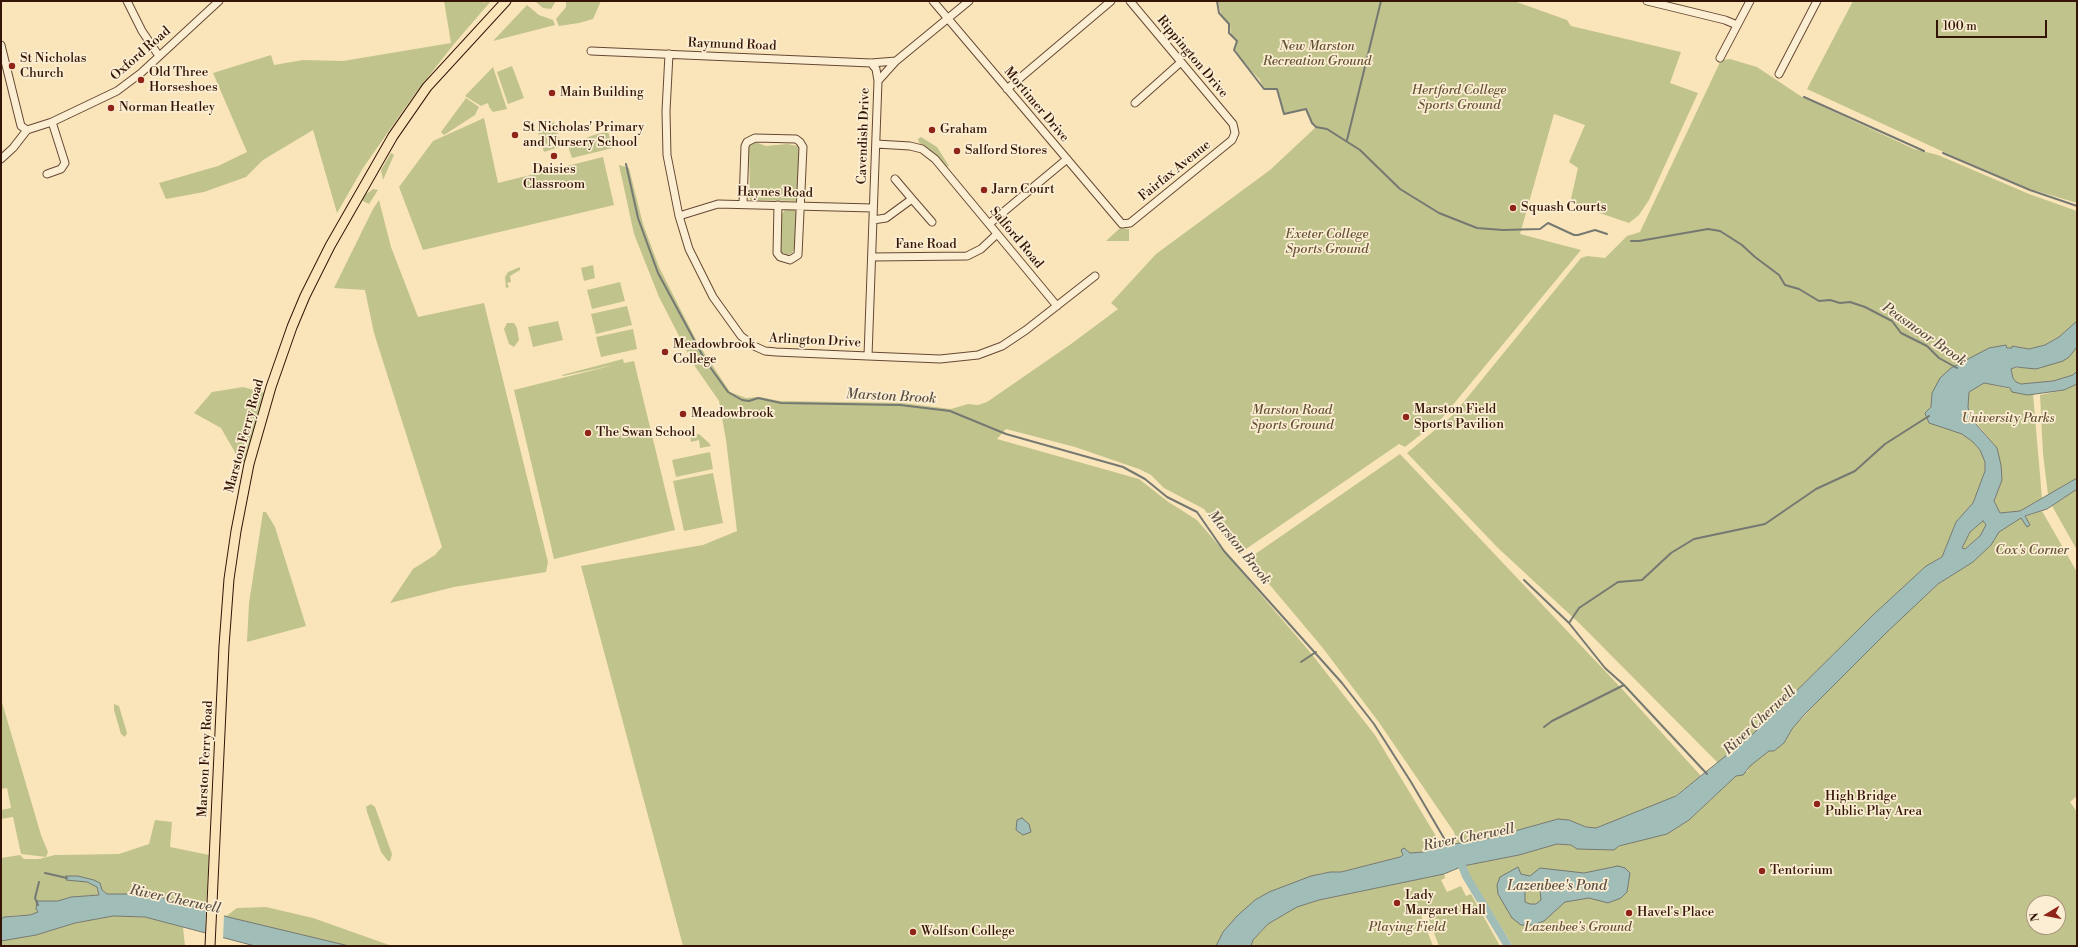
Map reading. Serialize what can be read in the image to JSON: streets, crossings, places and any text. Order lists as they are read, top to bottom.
{
  "streets": {
    "main road": ["Marston Ferry Road"],
    "street": [
      "Raymund Road",
      "Oxford Road",
      "Rippington Drive",
      "Mortimer Drive",
      "Cavendish Drive",
      "Fairfax Avenue",
      "Haynes Road",
      "Salford Road",
      "Fane Road",
      "Arlington Drive"
    ]
  },
  "crossings": [
    ["Raymund Road", "Cavendish Drive"],
    ["Raymund Road", "Arlington Drive"],
    ["Rippington Drive", "Fairfax Avenue"],
    ["Mortimer Drive", "Fairfax Avenue"],
    ["Cavendish Drive", "Haynes Road"],
    ["Cavendish Drive", "Salford Road"],
    ["Cavendish Drive", "Fane Road"],
    ["Cavendish Drive", "Arlington Drive"],
    ["Haynes Road", "Arlington Drive"],
    ["Salford Road", "Fane Road"],
    ["Salford Road", "Arlington Drive"]
  ],
  "water": [
    "Peasmoor Brook",
    "Marston Brook",
    "River Cherwell",
    "Lazenbee's Pond"
  ],
  "parks": [
    "New Marston Recreation Ground",
    "Hertford College Sports Ground",
    "Exeter College Sports Ground",
    "Marston Road Sports Ground",
    "University Parks",
    "Cox's Corner",
    "Playing Field",
    "Lazenbee's Ground"
  ],
  "places": [
    "St Nicholas Church",
    "Old Three Horseshoes",
    "Main Building",
    "Norman Heatley",
    "Graham",
    "St Nicholas' Primary and Nursery School",
    "Salford Stores",
    "Daisies Classroom",
    "Jarn Court",
    "Squash Courts",
    "Meadowbrook College",
    "Meadowbrook",
    "Marston Field Sports Pavilion",
    "The Swan School",
    "High Bridge Public Play Area",
    "Tentorium",
    "Lady Margaret Hall",
    "Havel's Place",
    "Wolfson College"
  ],
  "scale_bar": "100 m",
  "north": "left"
}
